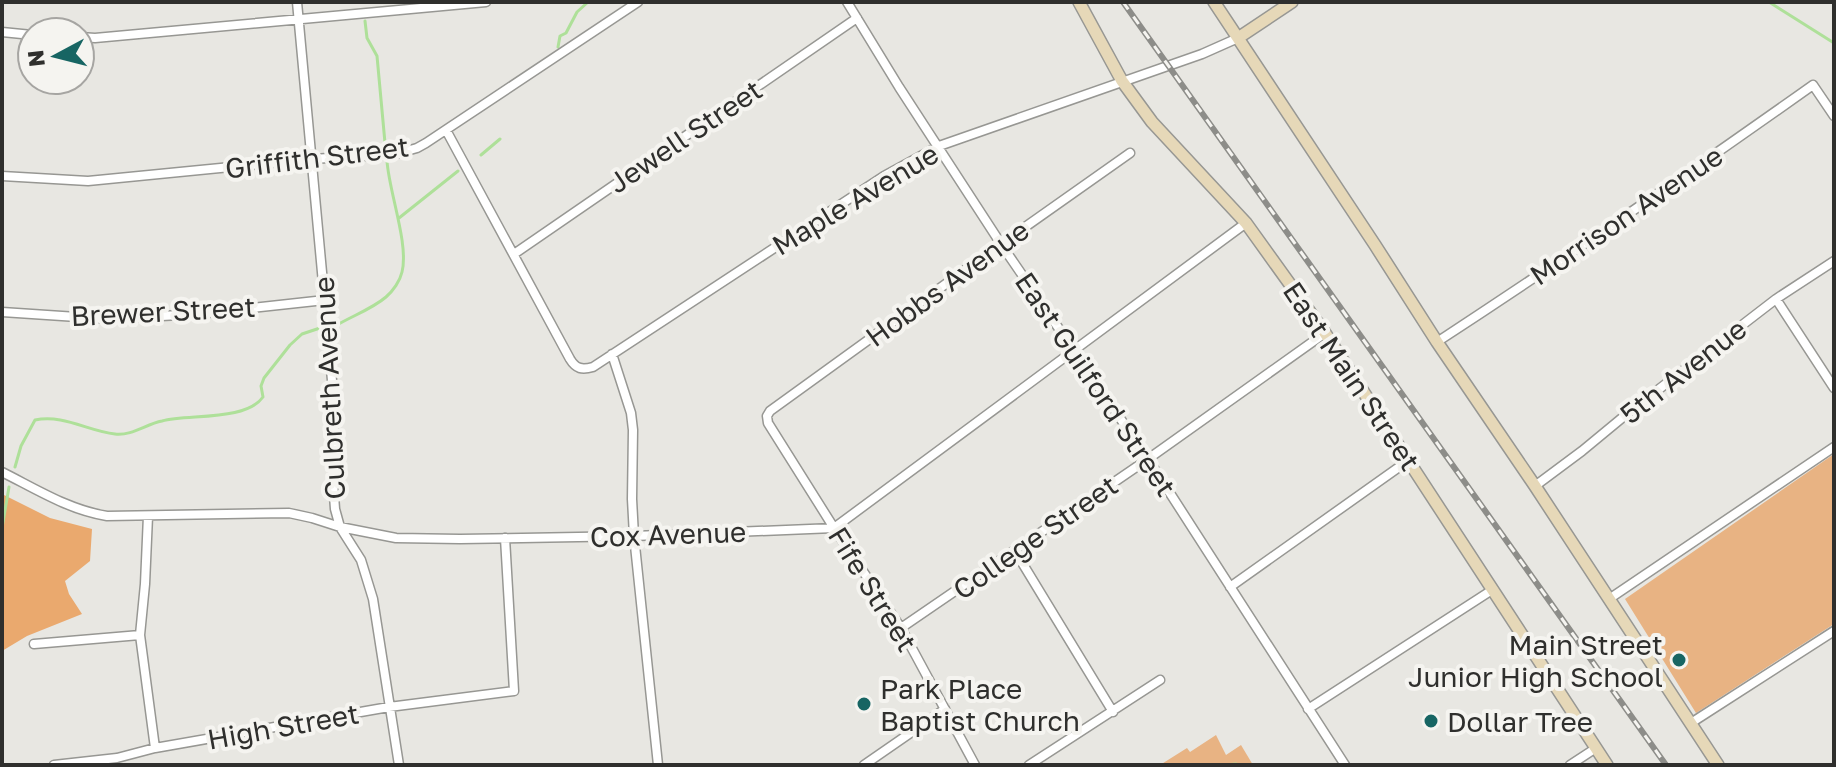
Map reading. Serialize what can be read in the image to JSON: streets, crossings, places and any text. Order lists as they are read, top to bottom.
{
  "streets": {
    "street": [
      "Jewell Street",
      "Griffith Street",
      "Maple Avenue",
      "Morrison Avenue",
      "Hobbs Avenue",
      "Brewer Street",
      "5th Avenue",
      "East Main Street",
      "East Guilford Street",
      "Culbreth Avenue",
      "Cox Avenue",
      "College Street",
      "Fife Street",
      "High Street"
    ]
  },
  "crossings": [
    ["Jewell Street", "Maple Avenue"],
    ["Jewell Street", "East Guilford Street"],
    ["Griffith Street", "Culbreth Avenue"],
    ["Maple Avenue", "East Main Street"],
    ["Maple Avenue", "East Guilford Street"],
    ["Hobbs Avenue", "East Guilford Street"],
    ["Hobbs Avenue", "Fife Street"],
    ["Brewer Street", "Culbreth Avenue"],
    ["East Main Street", "College Street"],
    ["East Guilford Street", "College Street"],
    ["Culbreth Avenue", "Cox Avenue"],
    ["Culbreth Avenue", "High Street"],
    ["Cox Avenue", "Fife Street"],
    ["Cox Avenue", "High Street"],
    ["College Street", "Fife Street"]
  ],
  "places": ["Main Street Junior High School", "Park Place Baptist Church", "Dollar Tree"],
  "north": "left"
}
